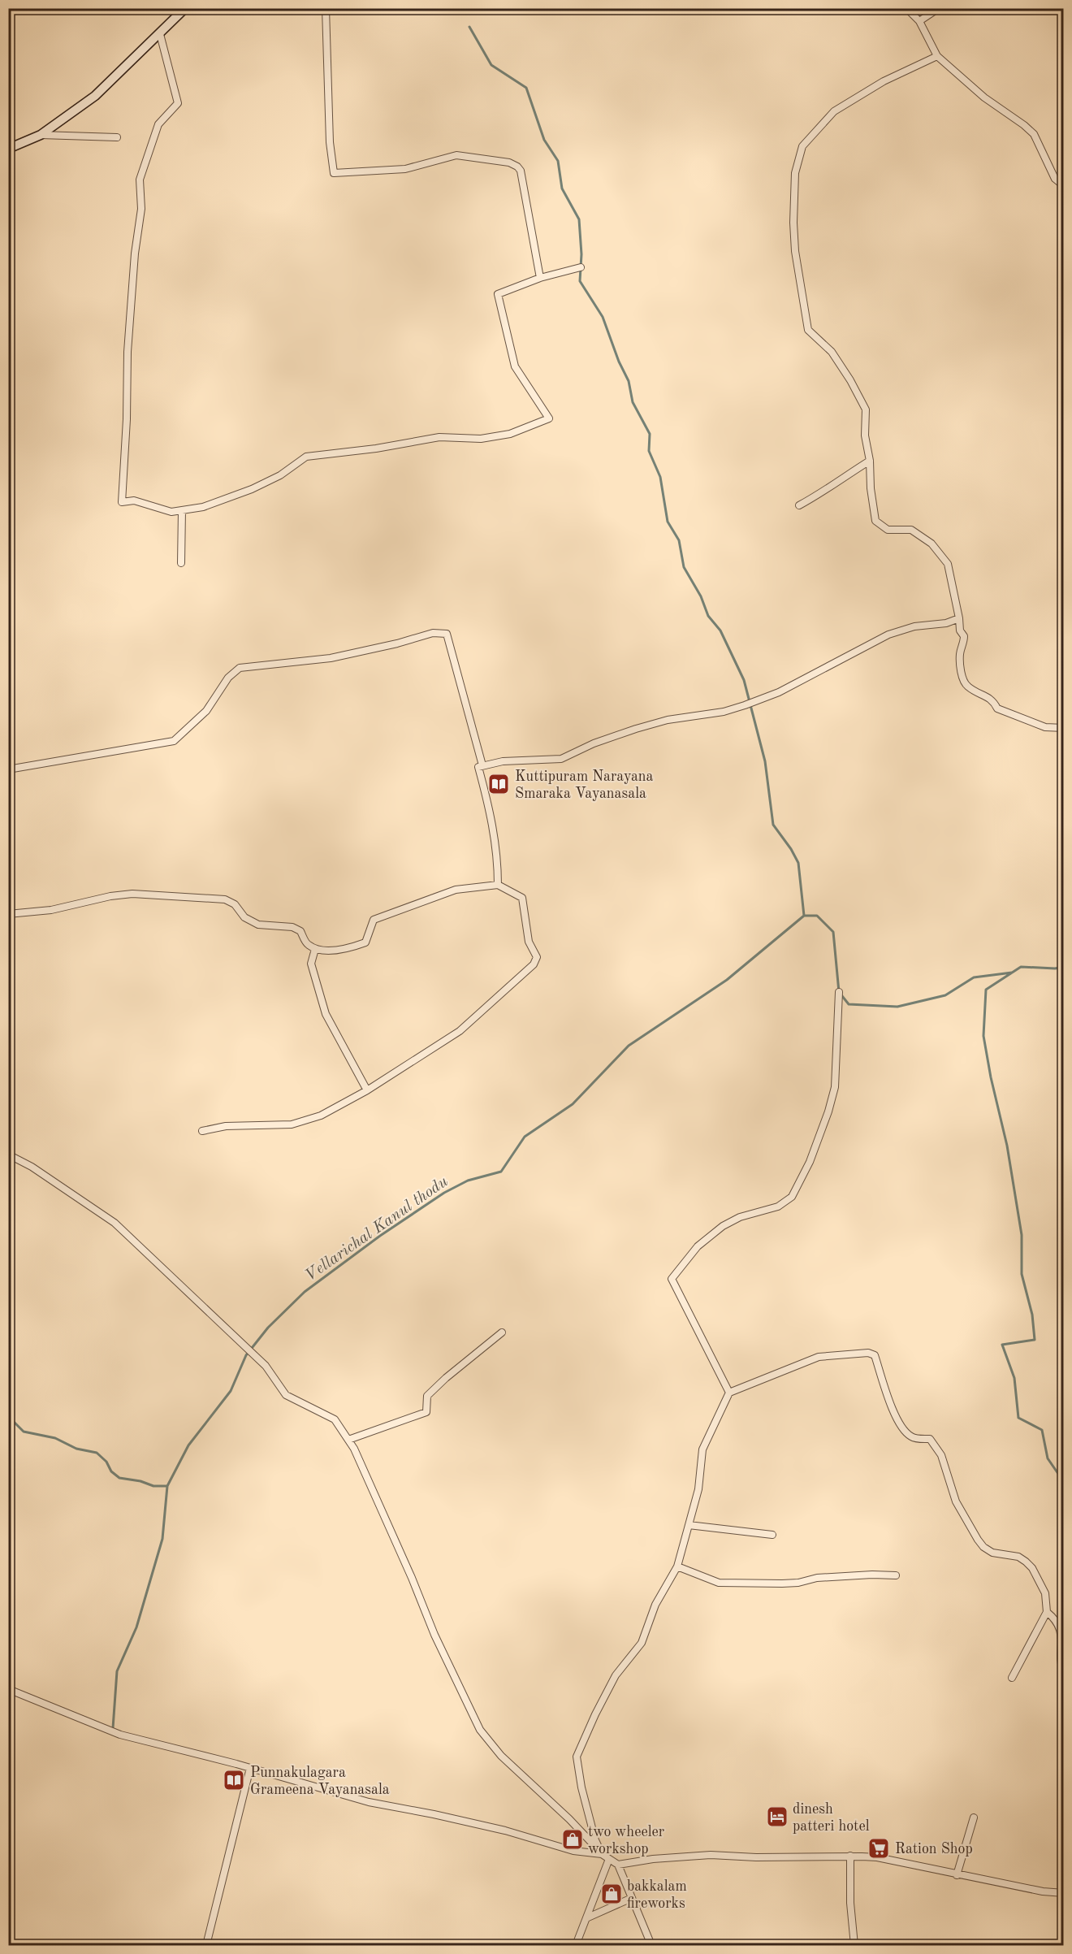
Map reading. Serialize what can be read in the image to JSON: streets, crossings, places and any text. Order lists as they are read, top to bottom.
{
  "water": ["Vellarichal Kanul thodu"],
  "places": {
    "library": ["Kuttipuram Narayana Smaraka Vayanasala", "Punnakulagara Grameena Vayanasala"],
    "hotel": ["dinesh patteri hotel"],
    "shop": ["two wheeler workshop", "bakkalam fireworks"],
    "supermarket": ["Ration Shop"]
  }
}
